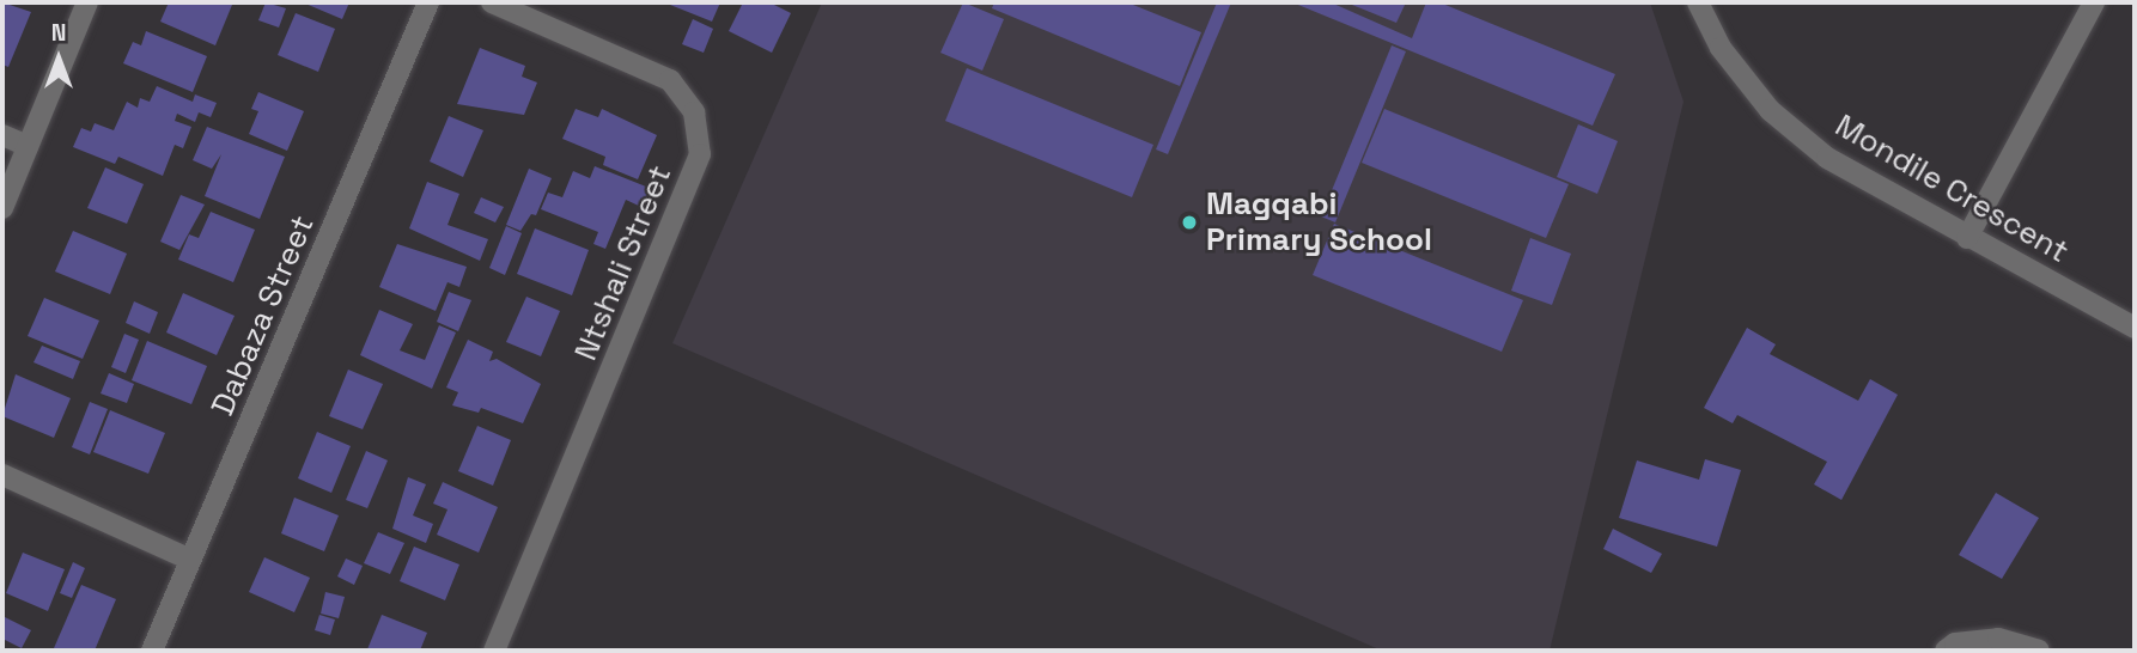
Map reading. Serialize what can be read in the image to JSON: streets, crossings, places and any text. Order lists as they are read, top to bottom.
{
  "streets": {
    "street": ["Mondile Crescent", "Ntshali Street", "Dabaza Street"]
  },
  "places": ["Magqabi Primary School"],
  "north": "top"
}
